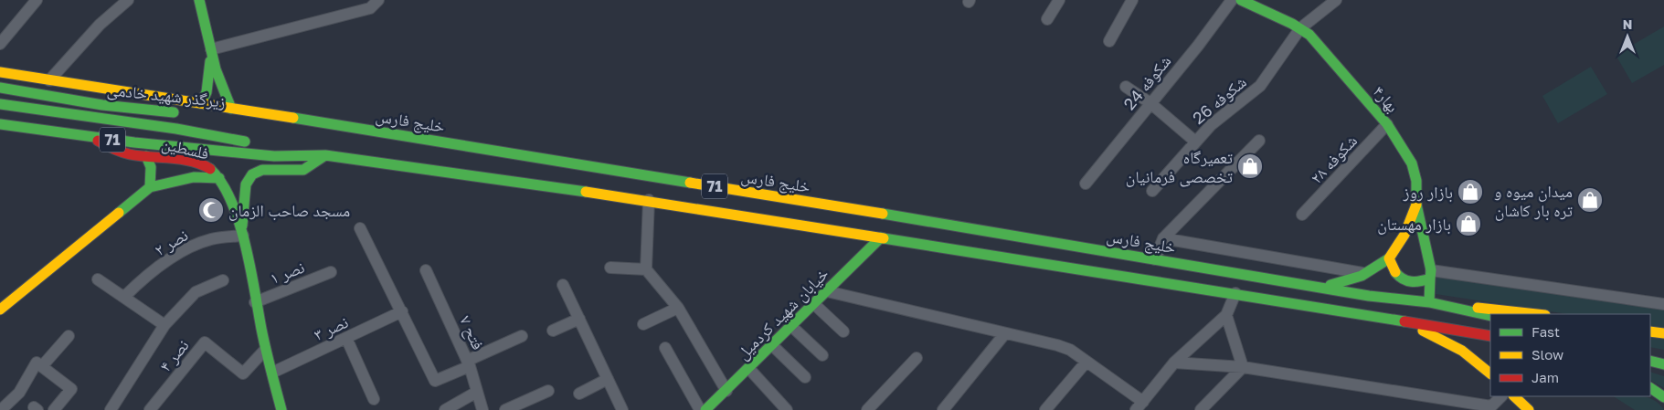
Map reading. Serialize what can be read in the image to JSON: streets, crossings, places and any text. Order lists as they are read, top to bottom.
{
  "streets": {
    "main road": [
      "زیرگذر شهید خادمی",
      "بهار۴",
      "خلیج فارس",
      "71",
      "فلسطین",
      "خیابان شهید کردمیل"
    ],
    "street": [
      "شکوفه 24",
      "شکوفه 26",
      "شکوفه ۲۸",
      "نصر ۲",
      "نصر ۱",
      "نصر ۳",
      "فتح ۷",
      "نصر ۴"
    ]
  },
  "crossings": [
    ["زیرگذر شهید خادمی", "خلیج فارس"],
    ["زیرگذر شهید خادمی", "71"],
    ["زیرگذر شهید خادمی", "فلسطین"],
    ["بهار۴", "شکوفه 26"],
    ["بهار۴", "خلیج فارس"],
    ["بهار۴", "شکوفه ۲۸"],
    ["71", "فلسطین"],
    ["71", "خیابان شهید کردمیل"],
    ["فلسطین", "نصر ۲"],
    ["فلسطین", "نصر ۱"],
    ["فلسطین", "نصر ۳"],
    ["فلسطین", "نصر ۴"]
  ],
  "places": {
    "shop": [
      "تعمیرگاه تخصصی فرمانیان",
      "بازار روز",
      "میدان میوه و تره بار کاشان",
      "بازار مهستان"
    ],
    "mosque": ["مسجد صاحب الزمان"]
  },
  "legend": ["Fast", "Slow", "Jam"],
  "north": "top"
}
